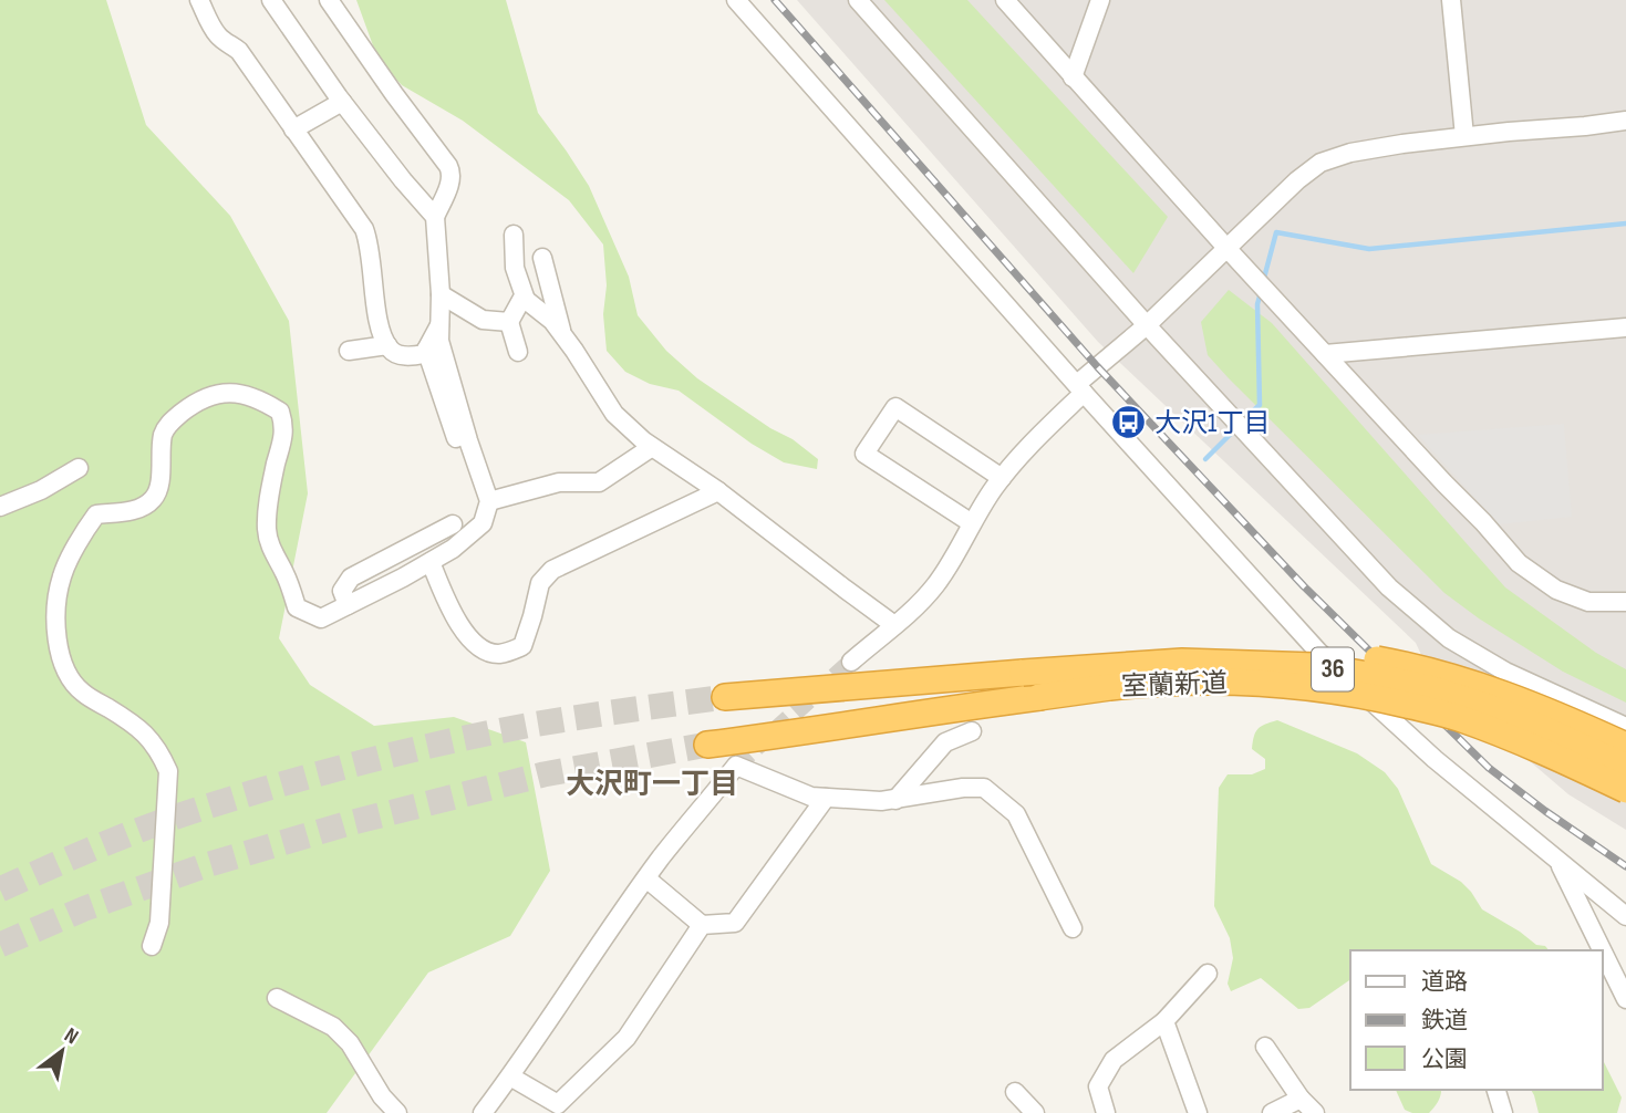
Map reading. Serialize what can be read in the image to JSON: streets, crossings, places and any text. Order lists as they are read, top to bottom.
{
  "streets": {
    "highway": ["36", "室蘭新道"]
  },
  "districts": ["大沢町一丁目"],
  "places": {
    "bus stop": ["大沢1丁目"]
  },
  "legend": ["道路", "鉄道", "公園"],
  "north": "top right"
}
